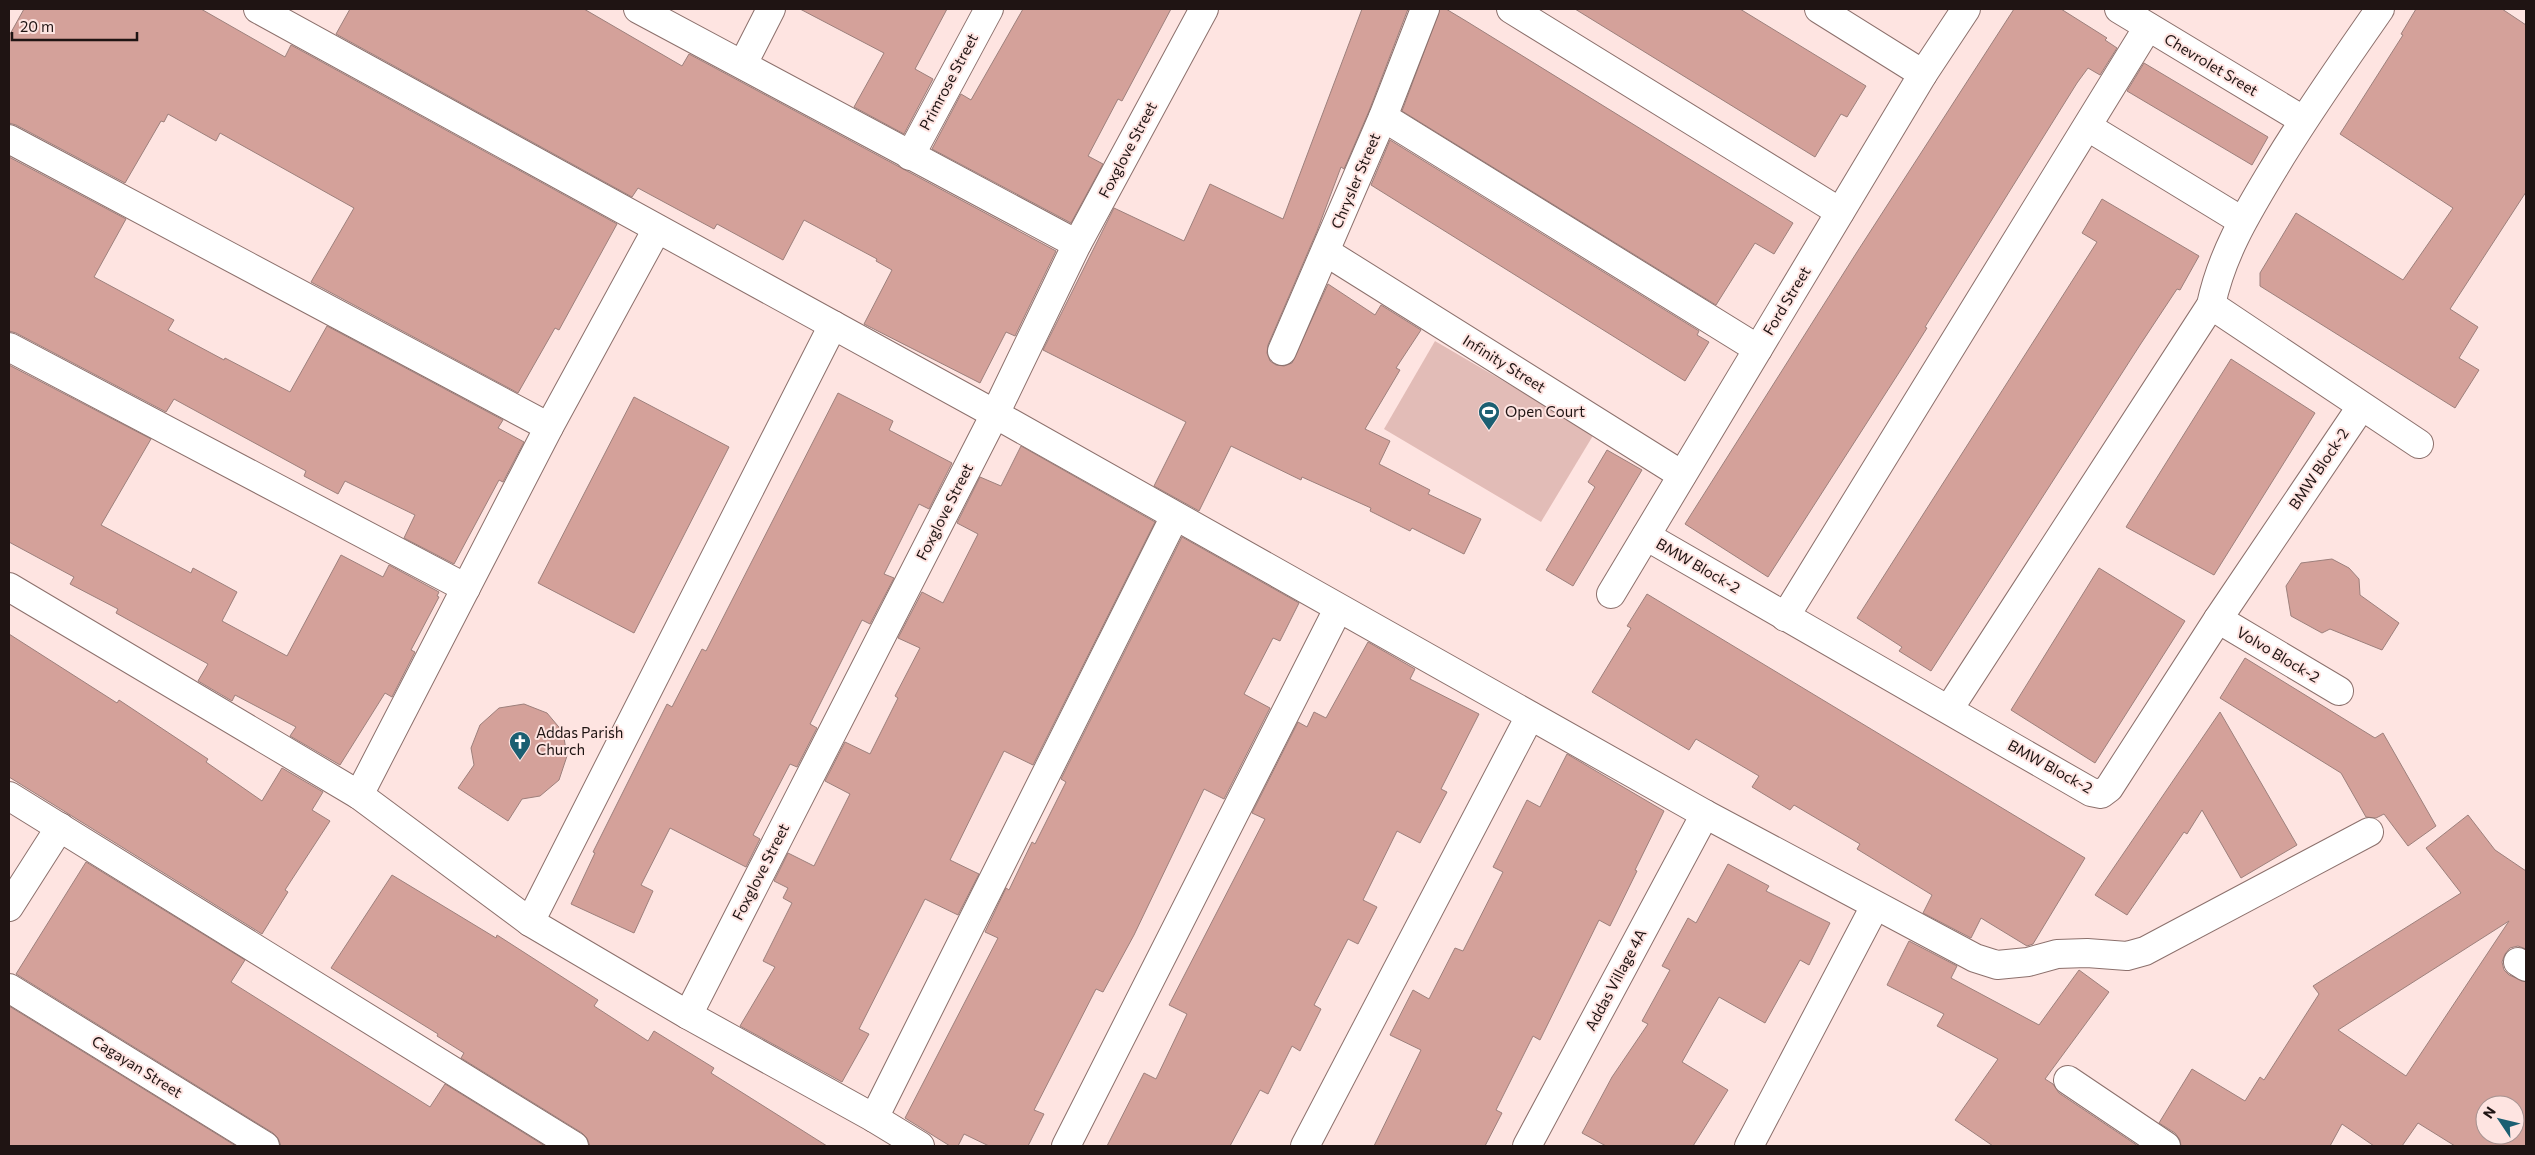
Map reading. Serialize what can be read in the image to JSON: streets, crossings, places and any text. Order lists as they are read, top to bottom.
{
  "streets": {
    "street": [
      "Chevrolet Sreet",
      "Primrose Street",
      "Foxglove Street",
      "Chrysler Street",
      "Ford Street",
      "Infinity Street",
      "BMW Block-2",
      "Volvo Block-2",
      "Addas Village 4A",
      "Cagayan Street"
    ]
  },
  "crossings": [
    ["Chrysler Street", "Infinity Street"],
    ["Ford Street", "Infinity Street"],
    ["Ford Street", "BMW Block-2"],
    ["BMW Block-2", "Volvo Block-2"]
  ],
  "places": {
    "sports": ["Open Court"],
    "church": ["Addas Parish Church"]
  },
  "scale_bar": "20 m",
  "north": "top left"
}
